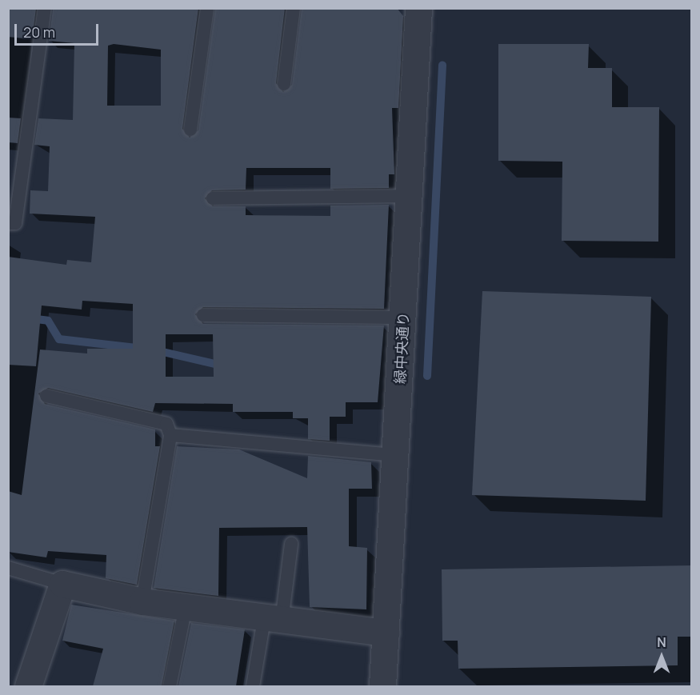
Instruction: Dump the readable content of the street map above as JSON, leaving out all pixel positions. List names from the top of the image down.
{
  "streets": {
    "street": ["緑中央通り"]
  },
  "scale_bar": "20 m",
  "north": "top"
}
